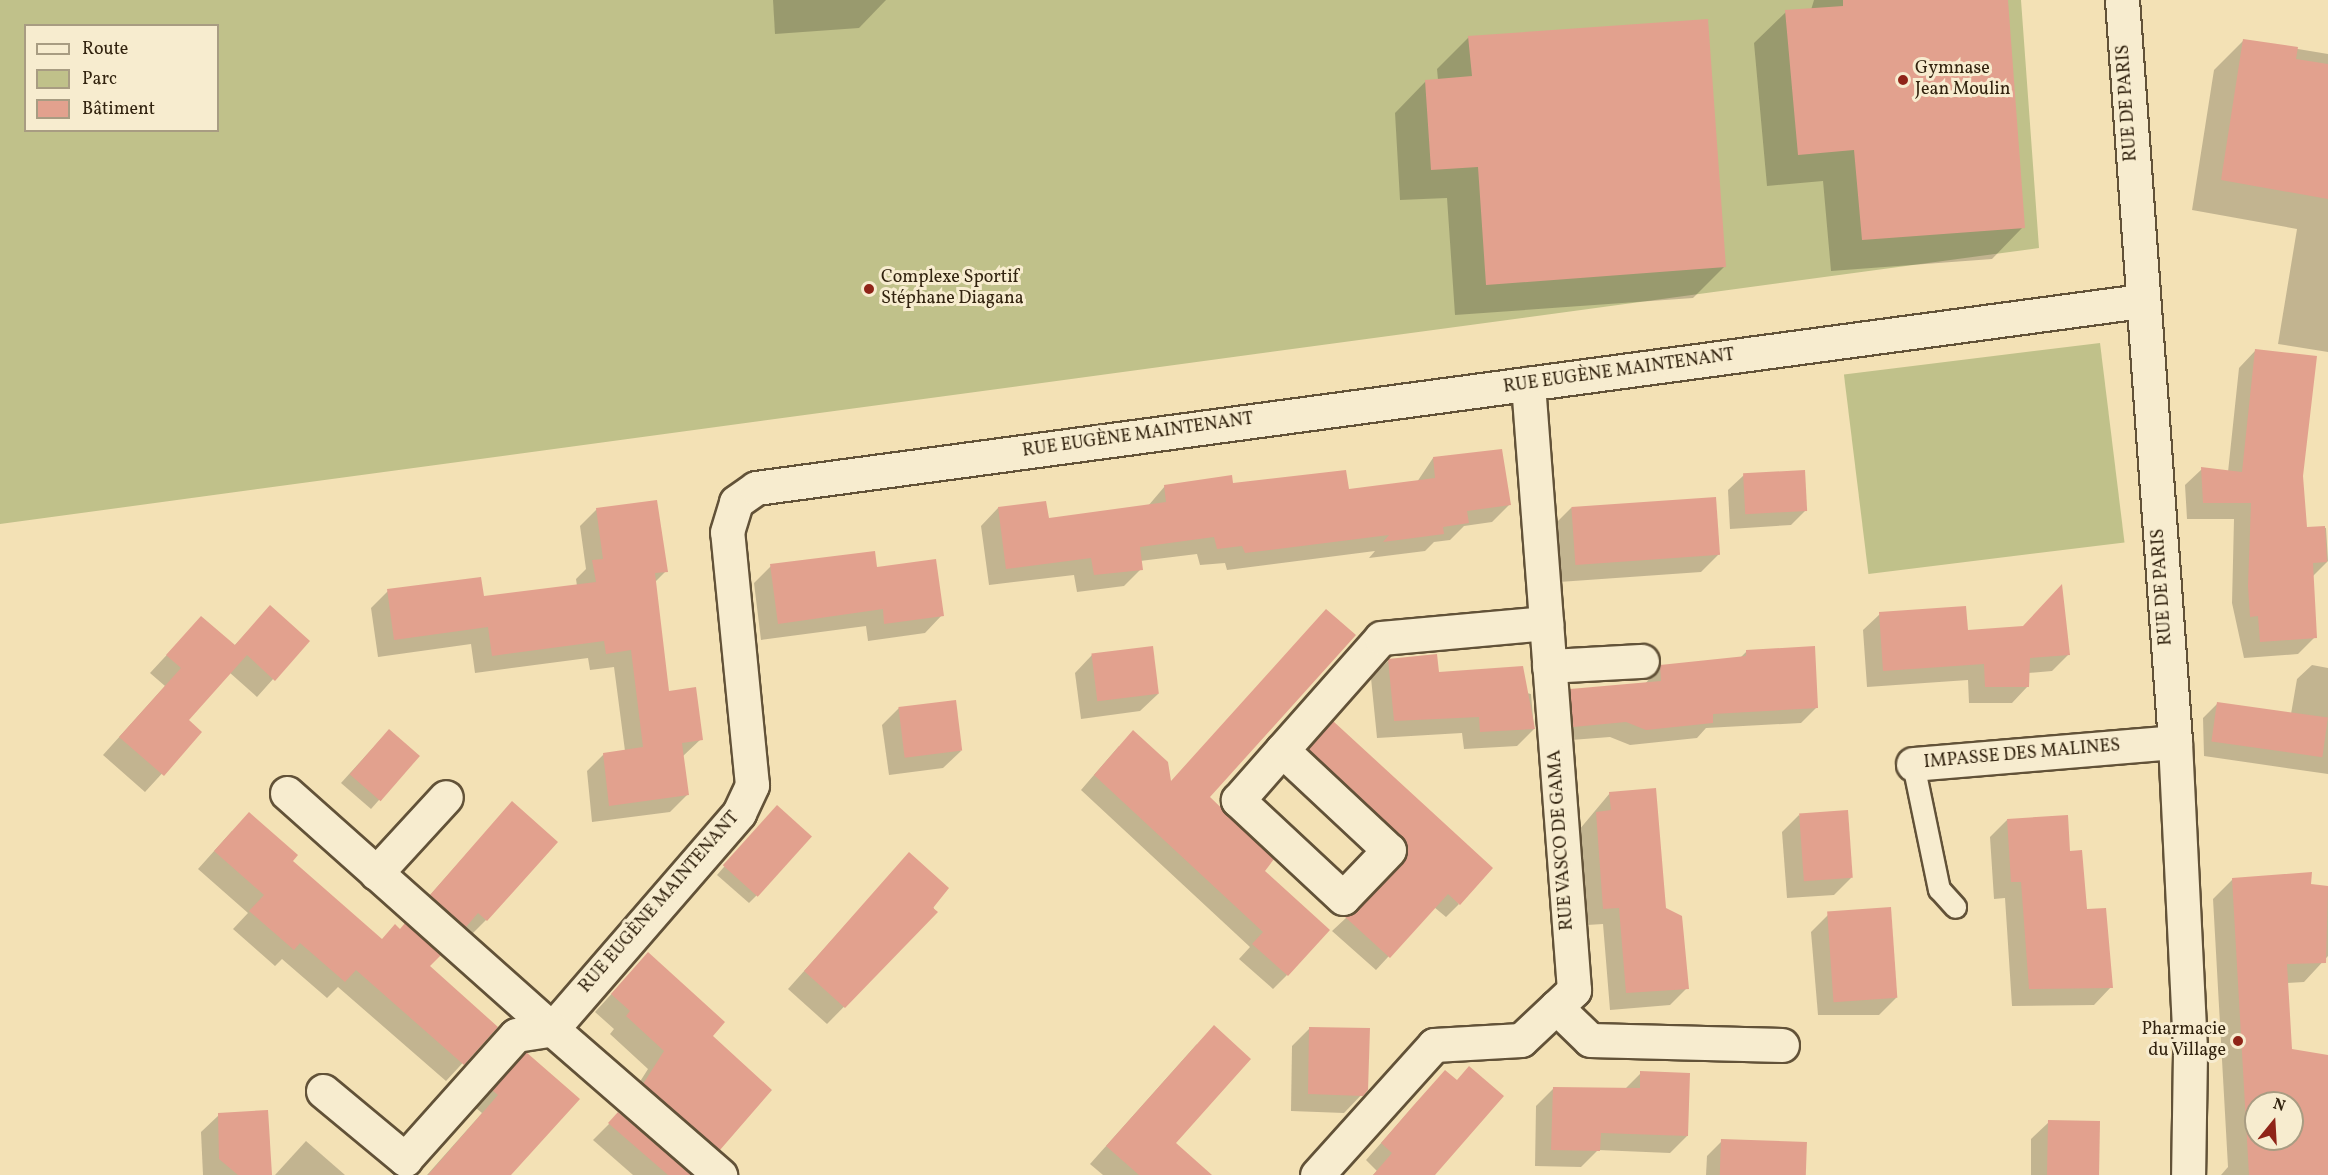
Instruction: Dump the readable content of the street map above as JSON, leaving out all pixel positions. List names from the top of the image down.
{
  "streets": {
    "street": [
      "RUE DE PARIS",
      "RUE EUGÈNE MAINTENANT",
      "IMPASSE DES MALINES",
      "RUE VASCO DE GAMA"
    ]
  },
  "crossings": [
    ["RUE DE PARIS", "RUE EUGÈNE MAINTENANT"],
    ["RUE DE PARIS", "IMPASSE DES MALINES"],
    ["RUE EUGÈNE MAINTENANT", "RUE VASCO DE GAMA"]
  ],
  "places": ["Gymnase Jean Moulin", "Complexe Sportif Stéphane Diagana", "Pharmacie du Village"],
  "legend": ["Route", "Parc", "Bâtiment"],
  "north": "top"
}
